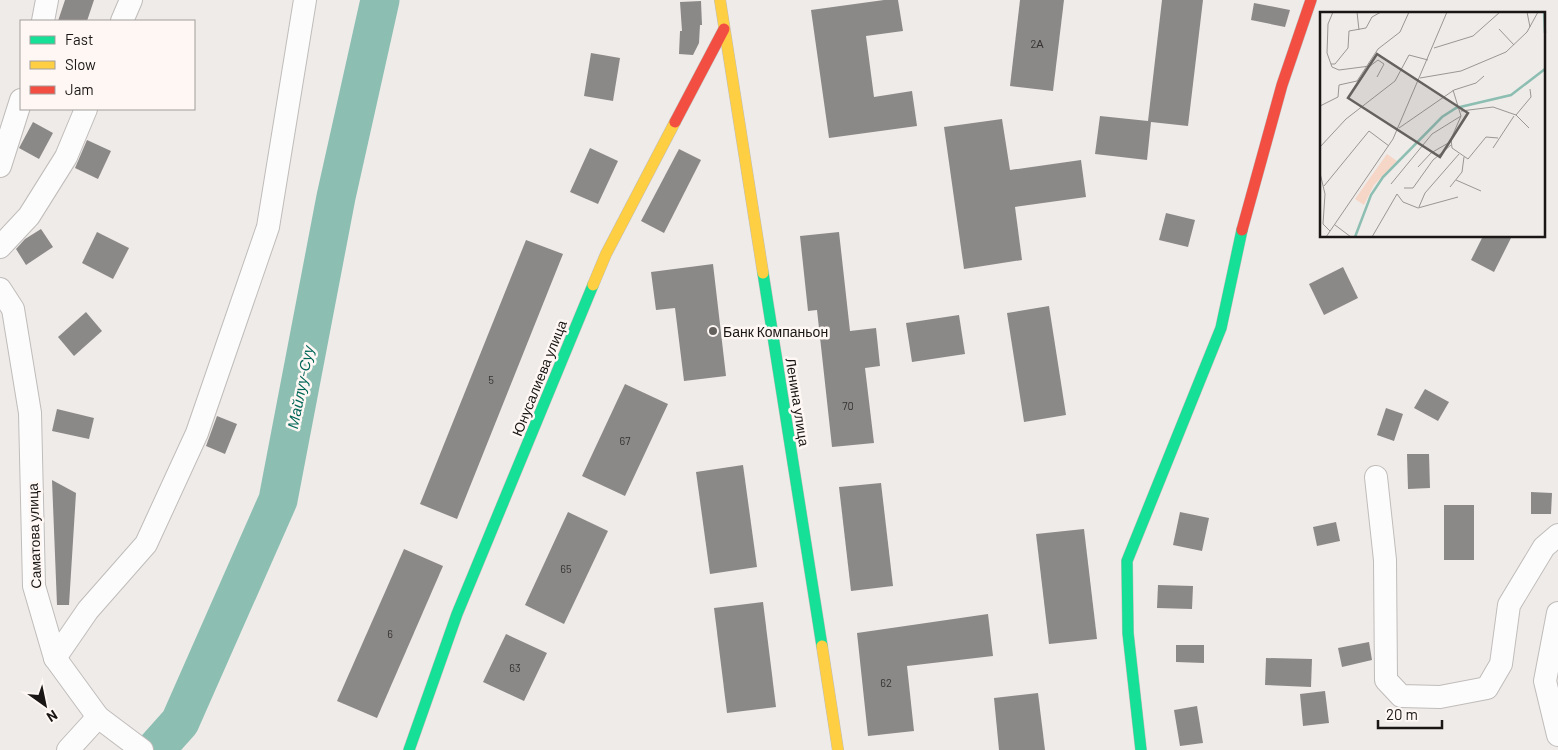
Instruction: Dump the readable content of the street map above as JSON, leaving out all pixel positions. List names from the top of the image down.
{
  "streets": {
    "street": ["Юнусалиева улица", "Ленина улица", "Саматова улица"]
  },
  "crossings": [
    ["Юнусалиева улица", "Ленина улица"]
  ],
  "water": ["Майлуу-Суу"],
  "places": ["Банк Компаньон"],
  "house_numbers": [
    "2А",
    "5",
    "70",
    "67",
    "65",
    "6",
    "63",
    "62"
  ],
  "legend": ["Fast", "Slow", "Jam"],
  "scale_bar": "20 m",
  "north": "bottom right"
}
